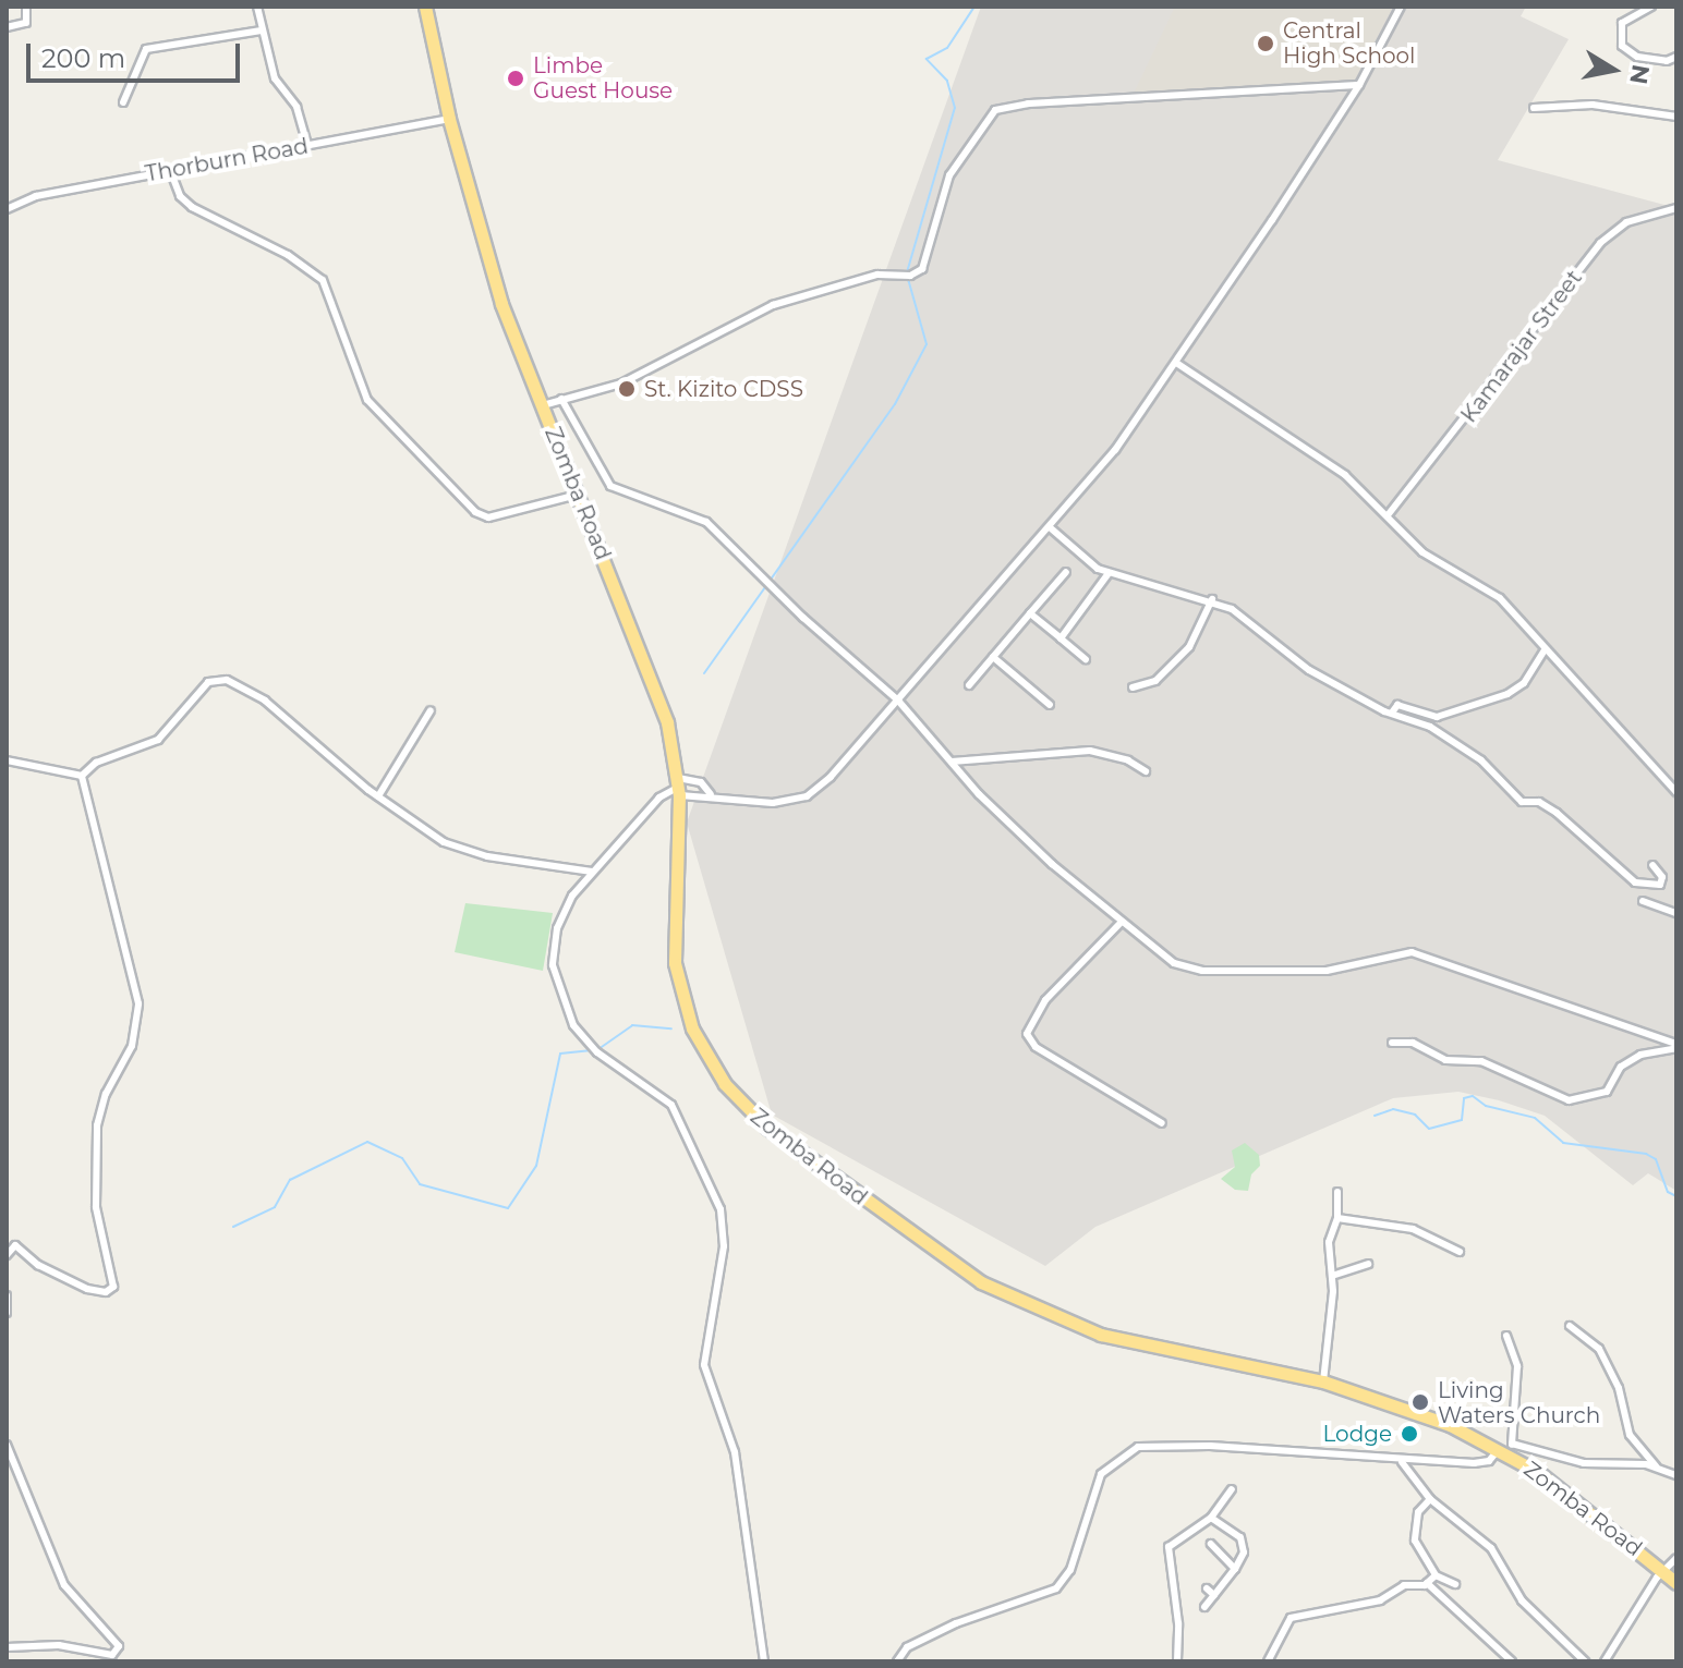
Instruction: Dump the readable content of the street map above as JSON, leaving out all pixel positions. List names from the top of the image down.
{
  "streets": {
    "highway": ["Zomba Road"],
    "street": ["Thorburn Road", "Kamarajar Street"]
  },
  "crossings": [
    ["Thorburn Road", "Zomba Road"]
  ],
  "places": [
    "Central High School",
    "Limbe Guest House",
    "St. Kizito CDSS",
    "Living Waters Church",
    "Lodge"
  ],
  "scale_bar": "200 m",
  "north": "right"
}
